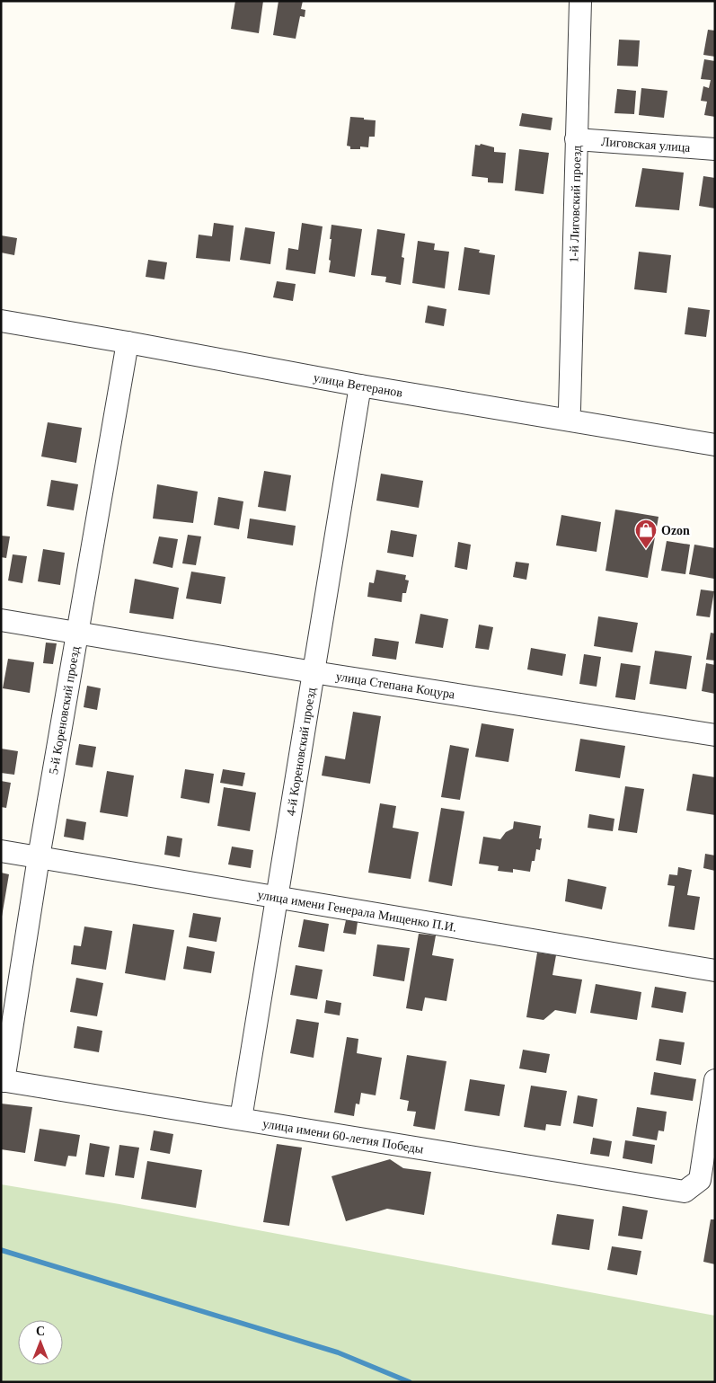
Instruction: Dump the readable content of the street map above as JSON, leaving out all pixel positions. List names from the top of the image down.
{
  "streets": {
    "street": [
      "Лиговская улица",
      "1-й Лиговский проезд",
      "улица Ветеранов",
      "улица Степана Коцура",
      "5-й Кореновский проезд",
      "4-й Кореновский проезд",
      "улица имени Генерала Мищенко П.И.",
      "улица имени 60-летия Победы"
    ]
  },
  "crossings": [
    ["Лиговская улица", "1-й Лиговский проезд"],
    ["1-й Лиговский проезд", "улица Ветеранов"],
    ["улица Ветеранов", "5-й Кореновский проезд"],
    ["улица Ветеранов", "4-й Кореновский проезд"],
    ["улица Степана Коцура", "5-й Кореновский проезд"],
    ["улица Степана Коцура", "4-й Кореновский проезд"],
    ["5-й Кореновский проезд", "улица имени Генерала Мищенко П.И."],
    ["5-й Кореновский проезд", "улица имени 60-летия Победы"],
    ["4-й Кореновский проезд", "улица имени Генерала Мищенко П.И."],
    ["4-й Кореновский проезд", "улица имени 60-летия Победы"]
  ],
  "places": {
    "shop": ["Ozon"]
  },
  "north": "top"
}
